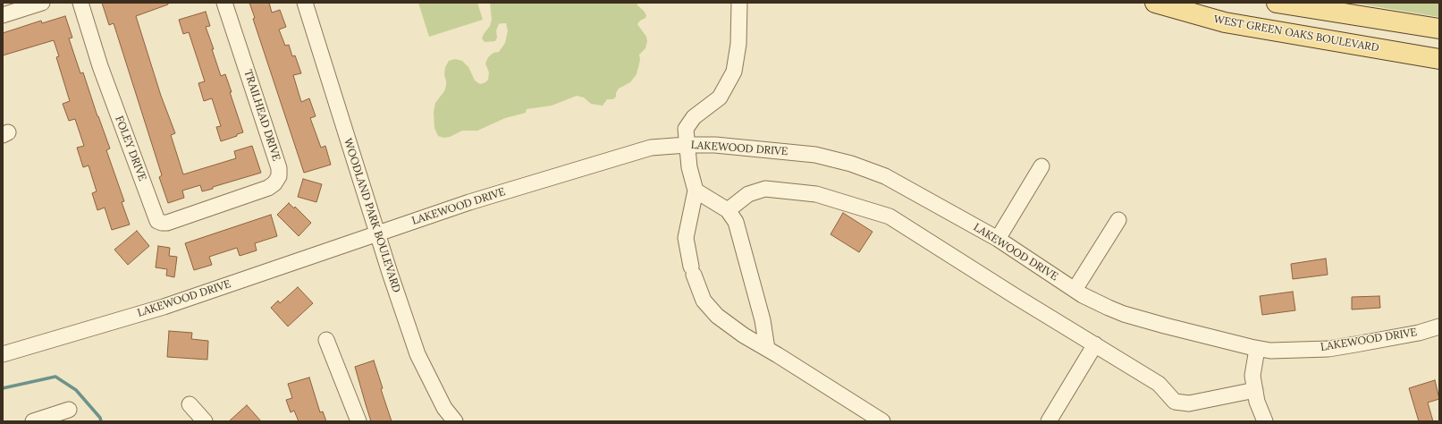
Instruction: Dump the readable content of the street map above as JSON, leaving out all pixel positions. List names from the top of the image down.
{
  "streets": {
    "main road": ["WEST GREEN OAKS BOULEVARD"],
    "street": [
      "TRAILHEAD DRIVE",
      "FOLEY DRIVE",
      "LAKEWOOD DRIVE",
      "WOODLAND PARK BOULEVARD"
    ]
  },
  "crossings": [
    ["TRAILHEAD DRIVE", "FOLEY DRIVE"],
    ["LAKEWOOD DRIVE", "WOODLAND PARK BOULEVARD"]
  ]
}
